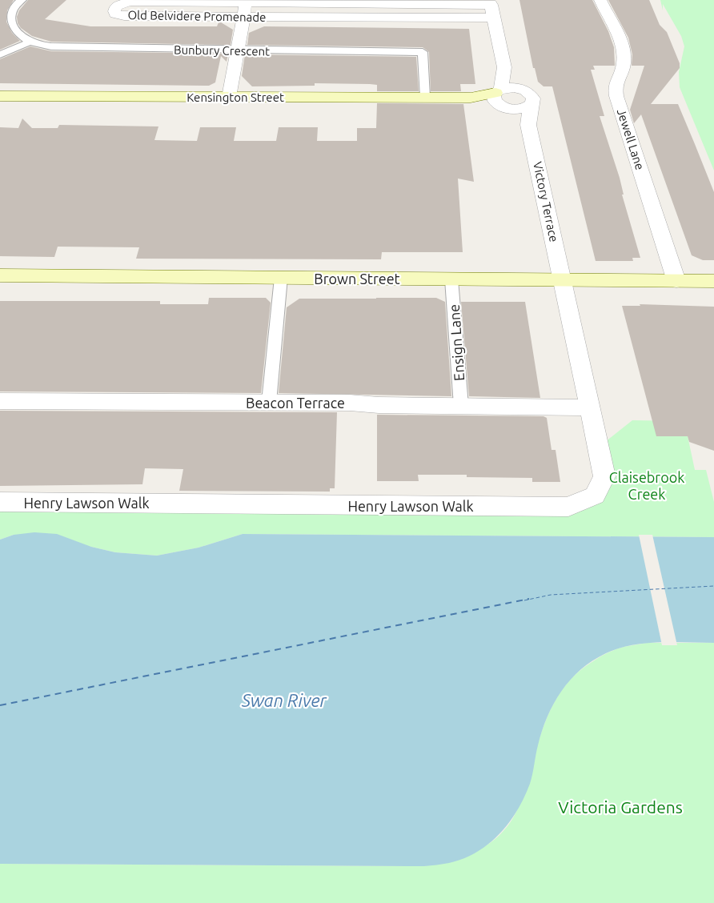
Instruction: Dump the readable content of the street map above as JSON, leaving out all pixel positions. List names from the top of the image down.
{
  "streets": {
    "street": [
      "Old Belvidere Promenade",
      "Kensington Street",
      "Jewell Lane",
      "Victory Terrace",
      "Brown Street",
      "Beacon Terrace",
      "Henry Lawson Walk"
    ],
    "lane": ["Bunbury Crescent", "Ensign Lane"]
  },
  "crossings": [
    ["Bunbury Crescent", "Kensington Street"],
    ["Jewell Lane", "Brown Street"],
    ["Victory Terrace", "Brown Street"],
    ["Victory Terrace", "Henry Lawson Walk"],
    ["Brown Street", "Ensign Lane"],
    ["Brown Street", "Henry Lawson Walk"],
    ["Ensign Lane", "Beacon Terrace"],
    ["Beacon Terrace", "Henry Lawson Walk"]
  ],
  "water": ["Swan River"],
  "parks": ["Claisebrook Creek", "Victoria Gardens"]
}
